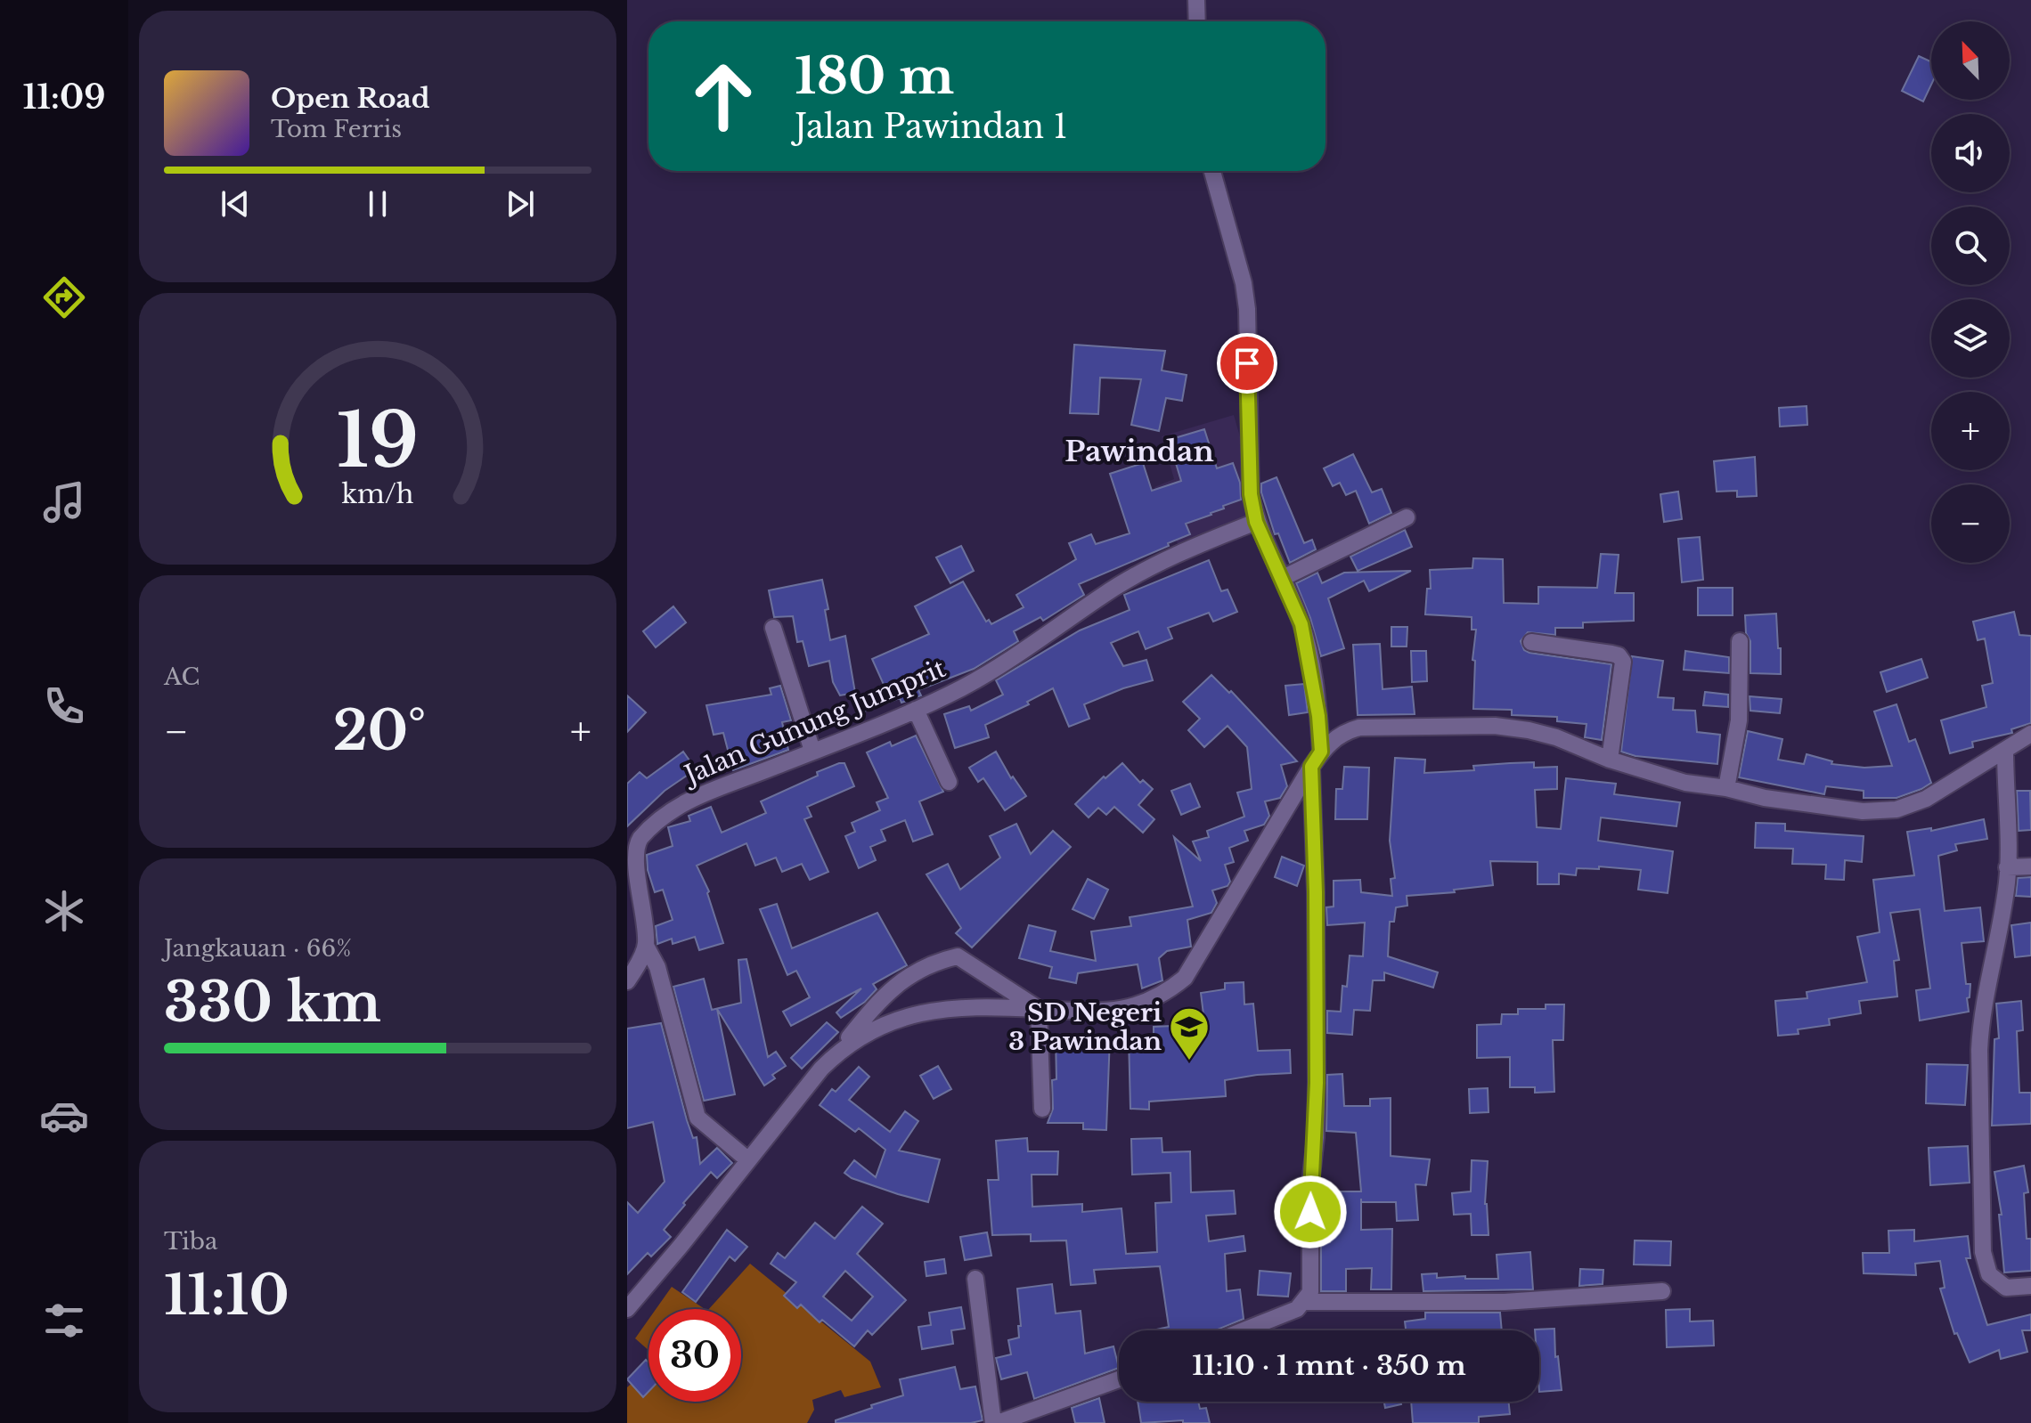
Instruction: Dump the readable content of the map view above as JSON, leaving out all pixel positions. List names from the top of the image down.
{
  "streets": {
    "street": ["Jalan Gunung Jumprit"]
  },
  "districts": ["Pawindan"],
  "places": {
    "school or university": ["SD Negeri 3 Pawindan"]
  },
  "north": "top left",
  "page": {
    "tabs": "11:09",
    "map_buttons": ["+", "−"],
    "turn": ["180 m", "Jalan Pawindan 1"],
    "song": ["Open Road", "Tom Ferris"],
    "tile": [
      "AC",
      ["Jangkauan · 66%", "330 km"],
      ["Tiba", "11:10"]
    ],
    "heat": ["−", "20°", "+"],
    "limit": "30",
    "trip": "11:10 · 1 mnt · 350 m",
    "gauge": ["19", "km/h"]
  }
}
